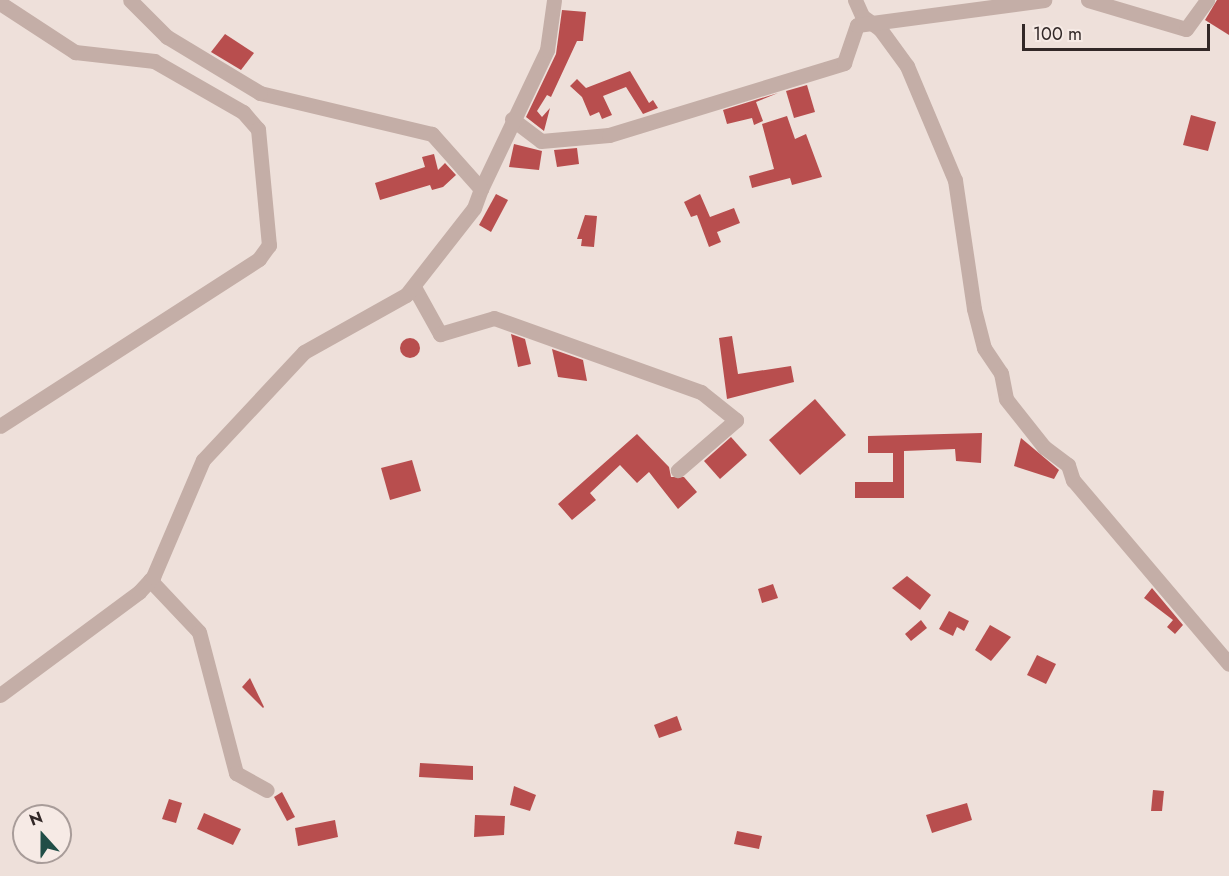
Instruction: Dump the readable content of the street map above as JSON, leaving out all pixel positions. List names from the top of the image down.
{
  "scale_bar": "100 m",
  "north": "top"
}
